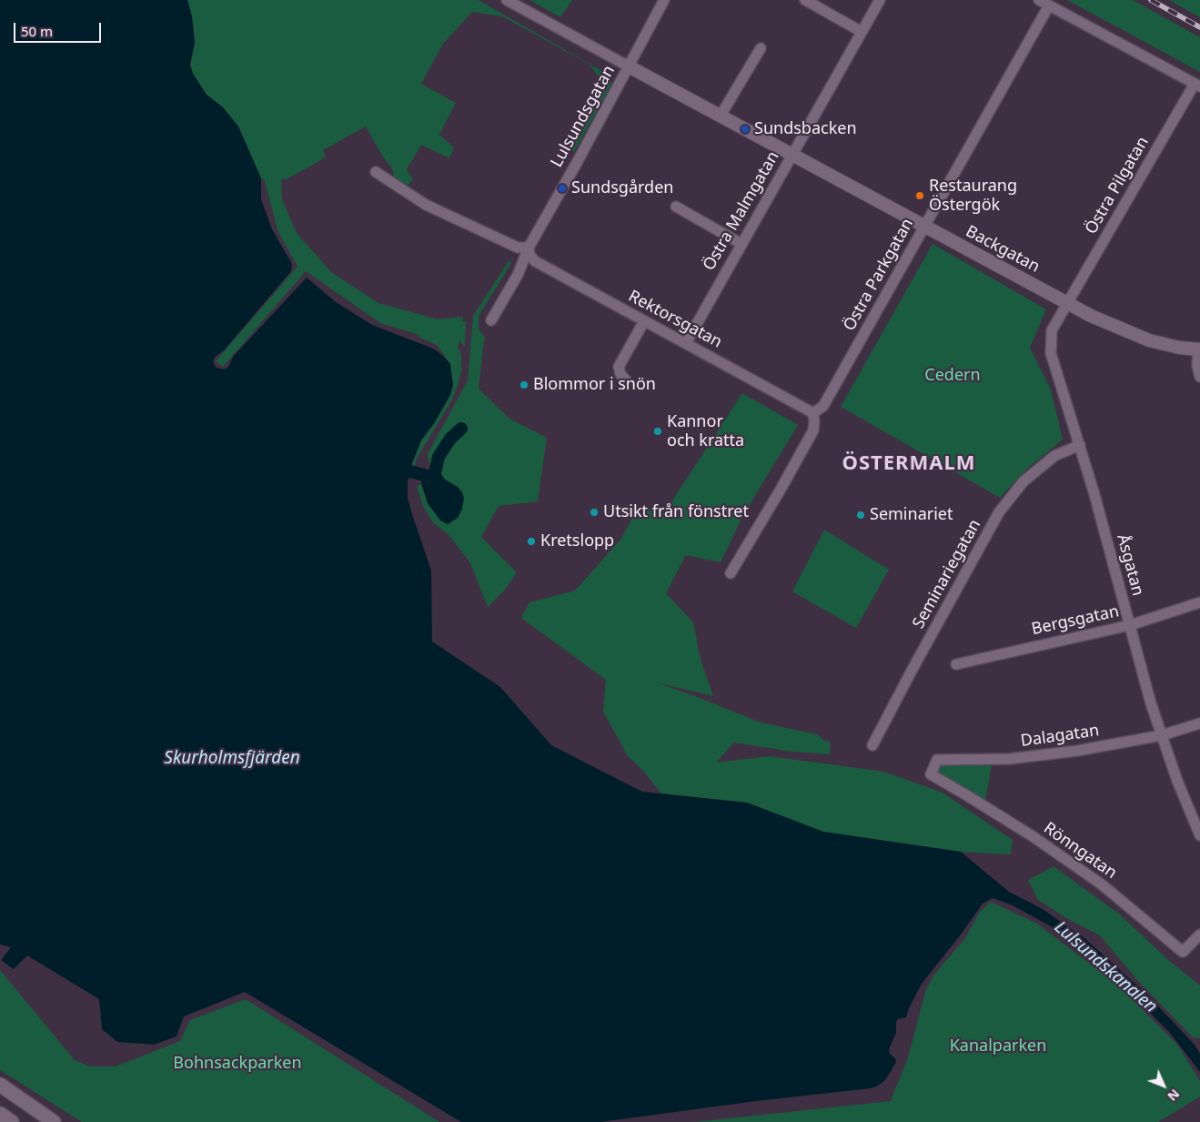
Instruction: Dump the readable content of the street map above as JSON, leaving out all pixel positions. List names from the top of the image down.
{
  "streets": {
    "street": [
      "Lulsundsgatan",
      "Östra Pilgatan",
      "Östra Malmgatan",
      "Backgatan",
      "Östra Parkgatan",
      "Rektorsgatan",
      "Åsgatan",
      "Seminariegatan",
      "Bergsgatan",
      "Dalagatan",
      "Rönngatan"
    ]
  },
  "crossings": [
    ["Lulsundsgatan", "Backgatan"],
    ["Lulsundsgatan", "Rektorsgatan"],
    ["Östra Pilgatan", "Backgatan"],
    ["Östra Pilgatan", "Åsgatan"],
    ["Östra Malmgatan", "Backgatan"],
    ["Östra Malmgatan", "Rektorsgatan"],
    ["Backgatan", "Östra Parkgatan"],
    ["Backgatan", "Åsgatan"],
    ["Östra Parkgatan", "Rektorsgatan"],
    ["Åsgatan", "Seminariegatan"],
    ["Åsgatan", "Bergsgatan"],
    ["Åsgatan", "Dalagatan"],
    ["Dalagatan", "Rönngatan"]
  ],
  "districts": ["ÖSTERMALM"],
  "water": ["Skurholmsfjärden", "Lulsundskanalen"],
  "parks": ["Cedern", "Kanalparken", "Bohnsackparken"],
  "places": [
    "Sundsbacken",
    "Sundsgården",
    "Restaurang Östergök",
    "Blommor i snön",
    "Kannor och kratta",
    "Utsikt från fönstret",
    "Seminariet",
    "Kretslopp"
  ],
  "scale_bar": "50 m",
  "north": "bottom right"
}
